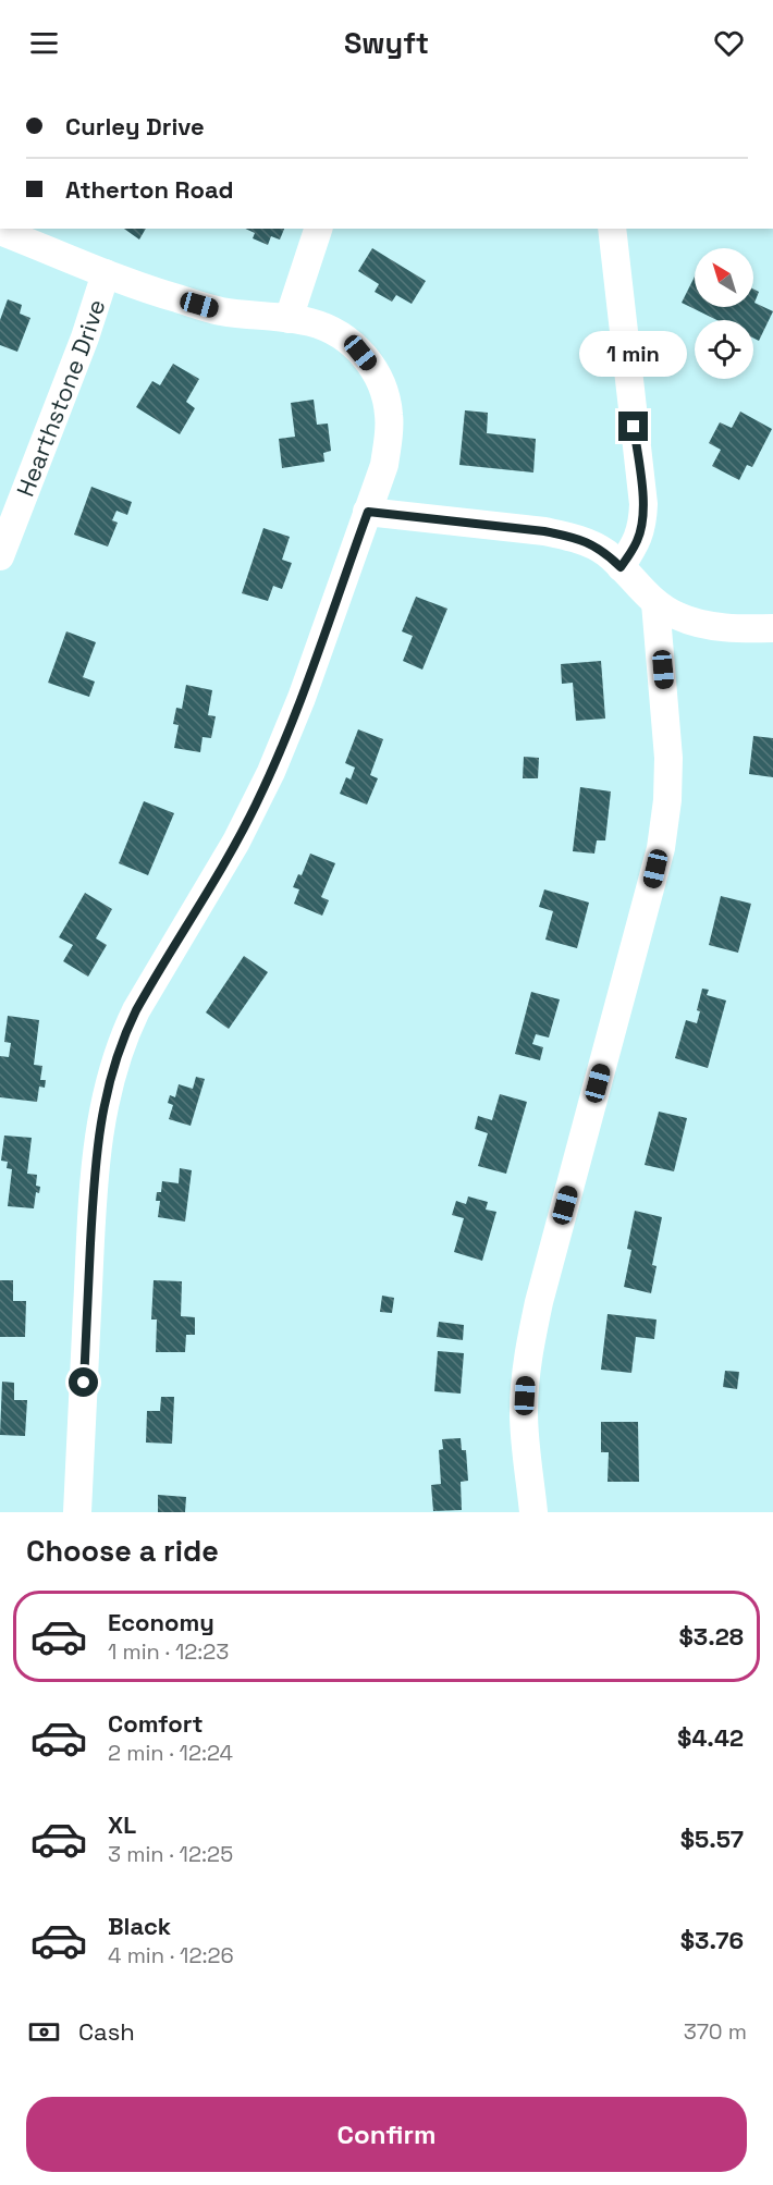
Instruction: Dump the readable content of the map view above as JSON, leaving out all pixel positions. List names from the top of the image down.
{
  "streets": {
    "street": ["Hearthstone Drive"]
  },
  "north": "top left",
  "page": {
    "header": "Swyft",
    "banner": ["Curley Drive", "Atherton Road"],
    "bubble": "1 min",
    "heading": "Choose a ride",
    "list": [
      {
        "name": "Economy",
        "note": "1 min · 12:23",
        "value": "$3.28"
      },
      {
        "name": "Comfort",
        "note": "2 min · 12:24",
        "value": "$4.42"
      },
      {
        "name": "XL",
        "note": "3 min · 12:25",
        "value": "$5.57"
      },
      {
        "name": "Black",
        "note": "4 min · 12:26",
        "value": "$3.76"
      }
    ],
    "pay": ["Cash", "370 m"],
    "buttons": "Confirm"
  }
}
